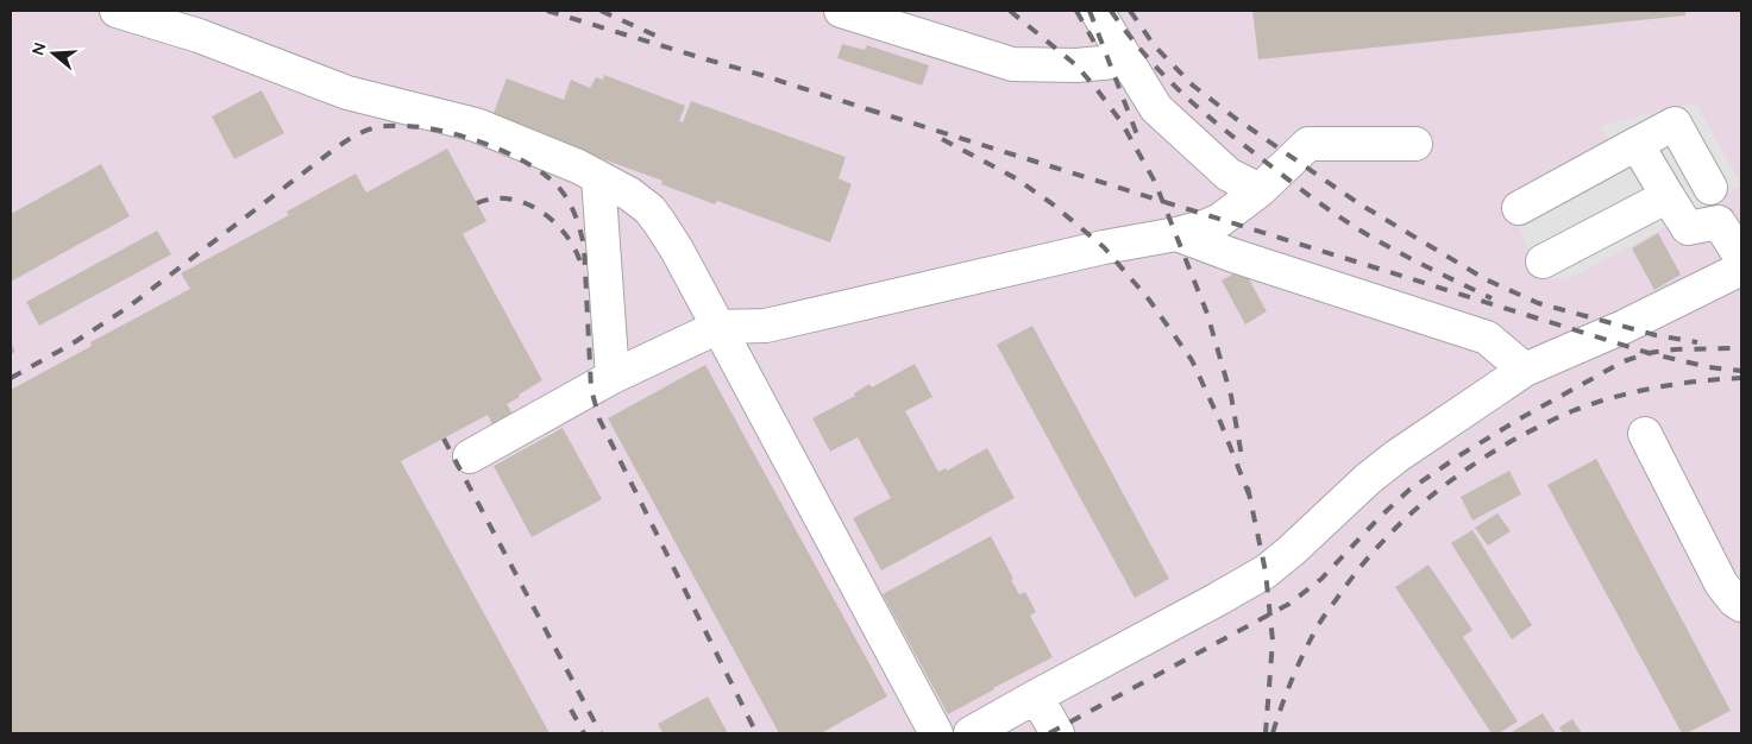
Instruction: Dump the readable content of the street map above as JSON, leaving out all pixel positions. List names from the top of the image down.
{
  "north": "left"
}
